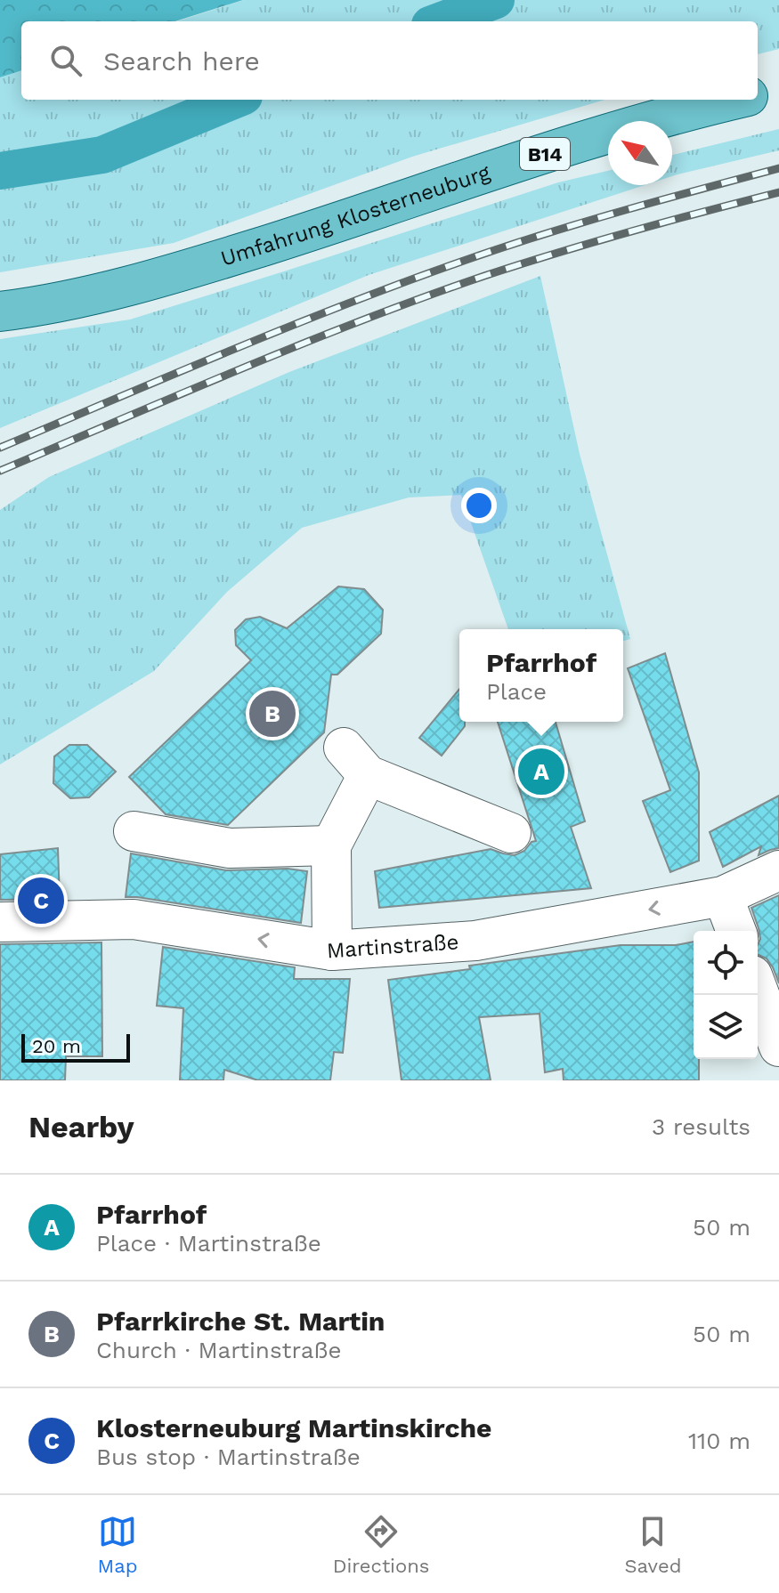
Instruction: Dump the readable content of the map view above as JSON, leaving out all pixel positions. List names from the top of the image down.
{
  "streets": {
    "main road": ["B14", "Umfahrung Klosterneuburg"],
    "street": ["Martinstraße"]
  },
  "one_way": ["Martinstraße"],
  "scale_bar": "20 m",
  "north": "top left",
  "page": {
    "search": "Search here",
    "popup": ["Pfarrhof", "Place"],
    "pins": ["B", "A", "C"],
    "scale": "20 m",
    "heading": ["Nearby", "3 results"],
    "list": [
      {
        "mark": "A",
        "name": "Pfarrhof",
        "note": "Place · Martinstraße",
        "value": "50 m"
      },
      {
        "mark": "B",
        "name": "Pfarrkirche St. Martin",
        "note": "Church · Martinstraße",
        "value": "50 m"
      },
      {
        "mark": "C",
        "name": "Klosterneuburg Martinskirche",
        "note": "Bus stop · Martinstraße",
        "value": "110 m"
      }
    ],
    "nav": ["Map", "Directions", "Saved"]
  }
}
